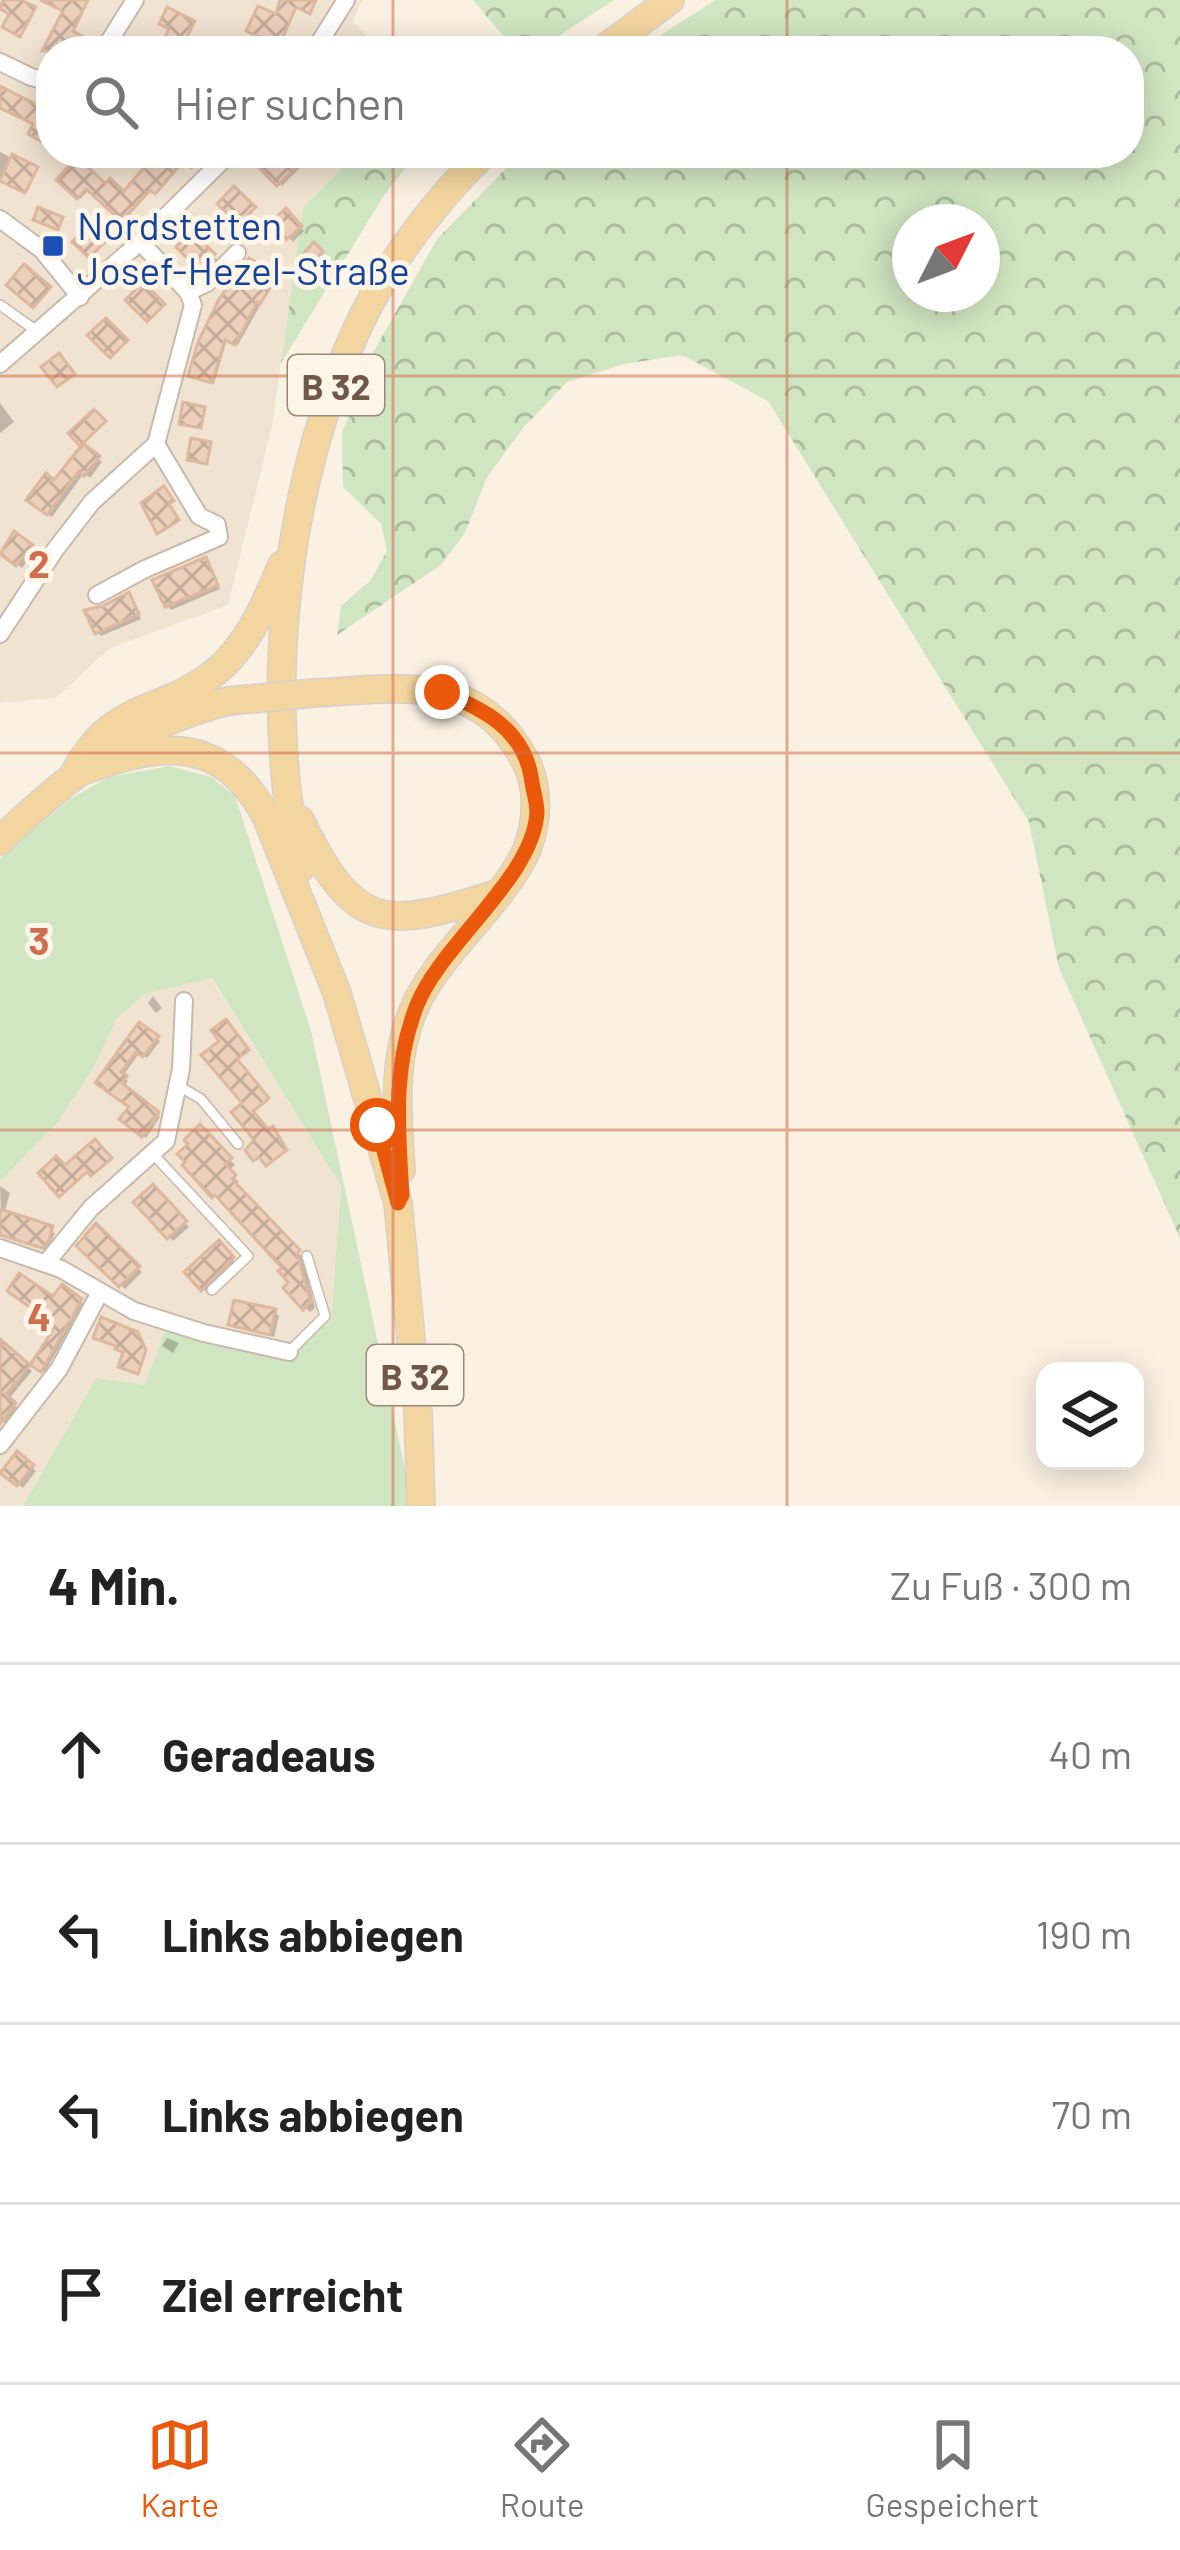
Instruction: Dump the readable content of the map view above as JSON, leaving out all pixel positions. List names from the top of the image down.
{
  "streets": {
    "main road": ["B 32"]
  },
  "places": {
    "transit": ["Nordstetten Josef-Hezel-Straße"]
  },
  "north": "top right",
  "page": {
    "search": "Hier suchen",
    "heading": ["4 Min.", "Zu Fuß · 300 m"],
    "list": [
      ["Geradeaus", "40 m"],
      ["Links abbiegen", "190 m"],
      ["Links abbiegen", "70 m"],
      "Ziel erreicht"
    ],
    "nav": ["Karte", "Route", "Gespeichert"]
  },
  "grid": {
    "rows": ["2", "3", "4"]
  }
}
